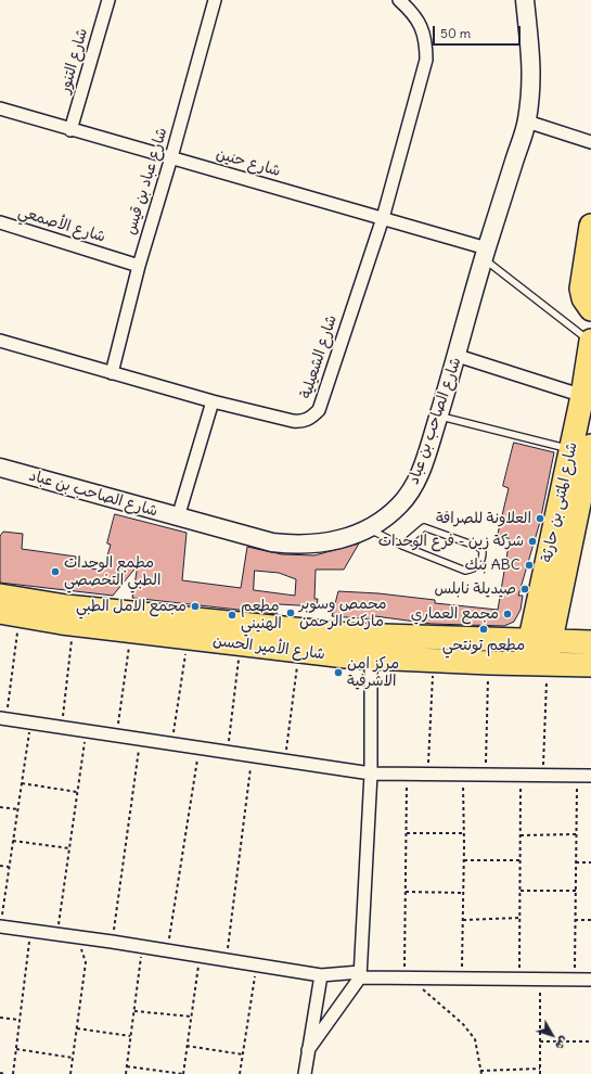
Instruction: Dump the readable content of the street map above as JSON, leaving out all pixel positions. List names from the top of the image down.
{
  "streets": {
    "highway": ["شارع المثنى بن حارثة", "شارع الأمير الحسن"],
    "street": [
      "شارع التنور",
      "شارع حنين",
      "شارع عباد بن قيس",
      "شارع الأصمعي",
      "شارع الشعيلية",
      "شارع الصاحب بن عباد"
    ]
  },
  "crossings": [
    ["شارع التنور", "شارع حنين"],
    ["شارع حنين", "شارع عباد بن قيس"],
    ["شارع حنين", "شارع الشعيلية"],
    ["شارع حنين", "شارع الصاحب بن عباد"],
    ["شارع عباد بن قيس", "شارع الأصمعي"],
    ["شارع عباد بن قيس", "شارع الشعيلية"],
    ["شارع المثنى بن حارثة", "شارع الأمير الحسن"]
  ],
  "places": [
    "العلاونة للصرافة",
    "شركة زين - فرع الوحدات",
    "بنك ABC",
    "مطمع الوحدات الطبي التخصصي",
    "صيديلة نابلس",
    "مجمع الامل الطبي",
    "محمص وسوبر ماركت الرحمن",
    "مجمع العماري",
    "مطعم الهنيني",
    "مطعم تونتحي",
    "مركز امن الاشرفية"
  ],
  "scale_bar": "50 m",
  "north": "bottom right"
}
